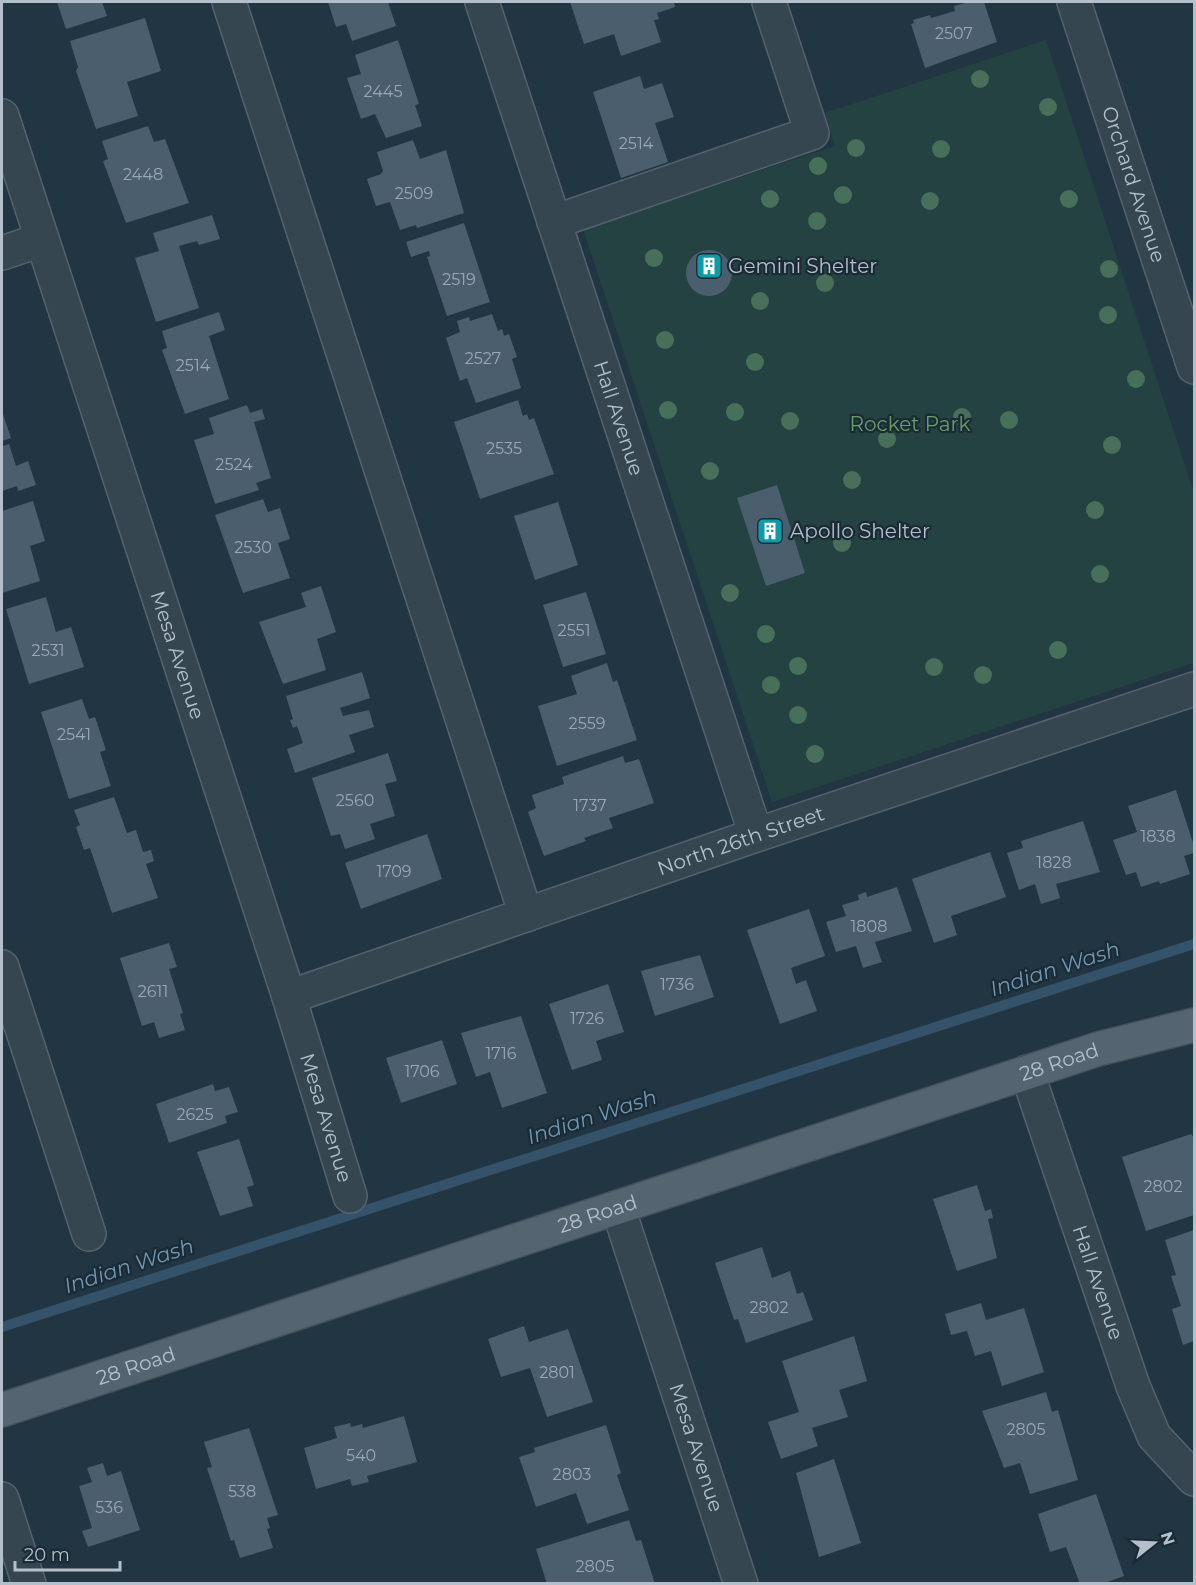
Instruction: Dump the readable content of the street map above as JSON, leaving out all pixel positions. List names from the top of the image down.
{
  "streets": {
    "main road": ["28 Road"],
    "street": [
      "Orchard Avenue",
      "Hall Avenue",
      "Mesa Avenue",
      "North 26th Street"
    ]
  },
  "crossings": [
    ["Hall Avenue", "North 26th Street"],
    ["Hall Avenue", "28 Road"],
    ["Mesa Avenue", "North 26th Street"],
    ["Mesa Avenue", "28 Road"]
  ],
  "water": ["Indian Wash"],
  "parks": ["Rocket Park"],
  "places": {
    "building": ["Gemini Shelter", "Apollo Shelter"]
  },
  "house_numbers": [
    "2507",
    "2445",
    "2514",
    "2448",
    "2509",
    "2519",
    "2527",
    "2514",
    "2535",
    "2524",
    "2530",
    "2551",
    "2531",
    "2559",
    "2541",
    "2560",
    "1737",
    "1838",
    "1828",
    "1709",
    "1808",
    "1736",
    "2611",
    "1726",
    "1716",
    "1706",
    "2625",
    "2802",
    "2802",
    "2801",
    "2805",
    "540",
    "2803",
    "538",
    "536",
    "2805"
  ],
  "scale_bar": "20 m",
  "north": "right"
}
